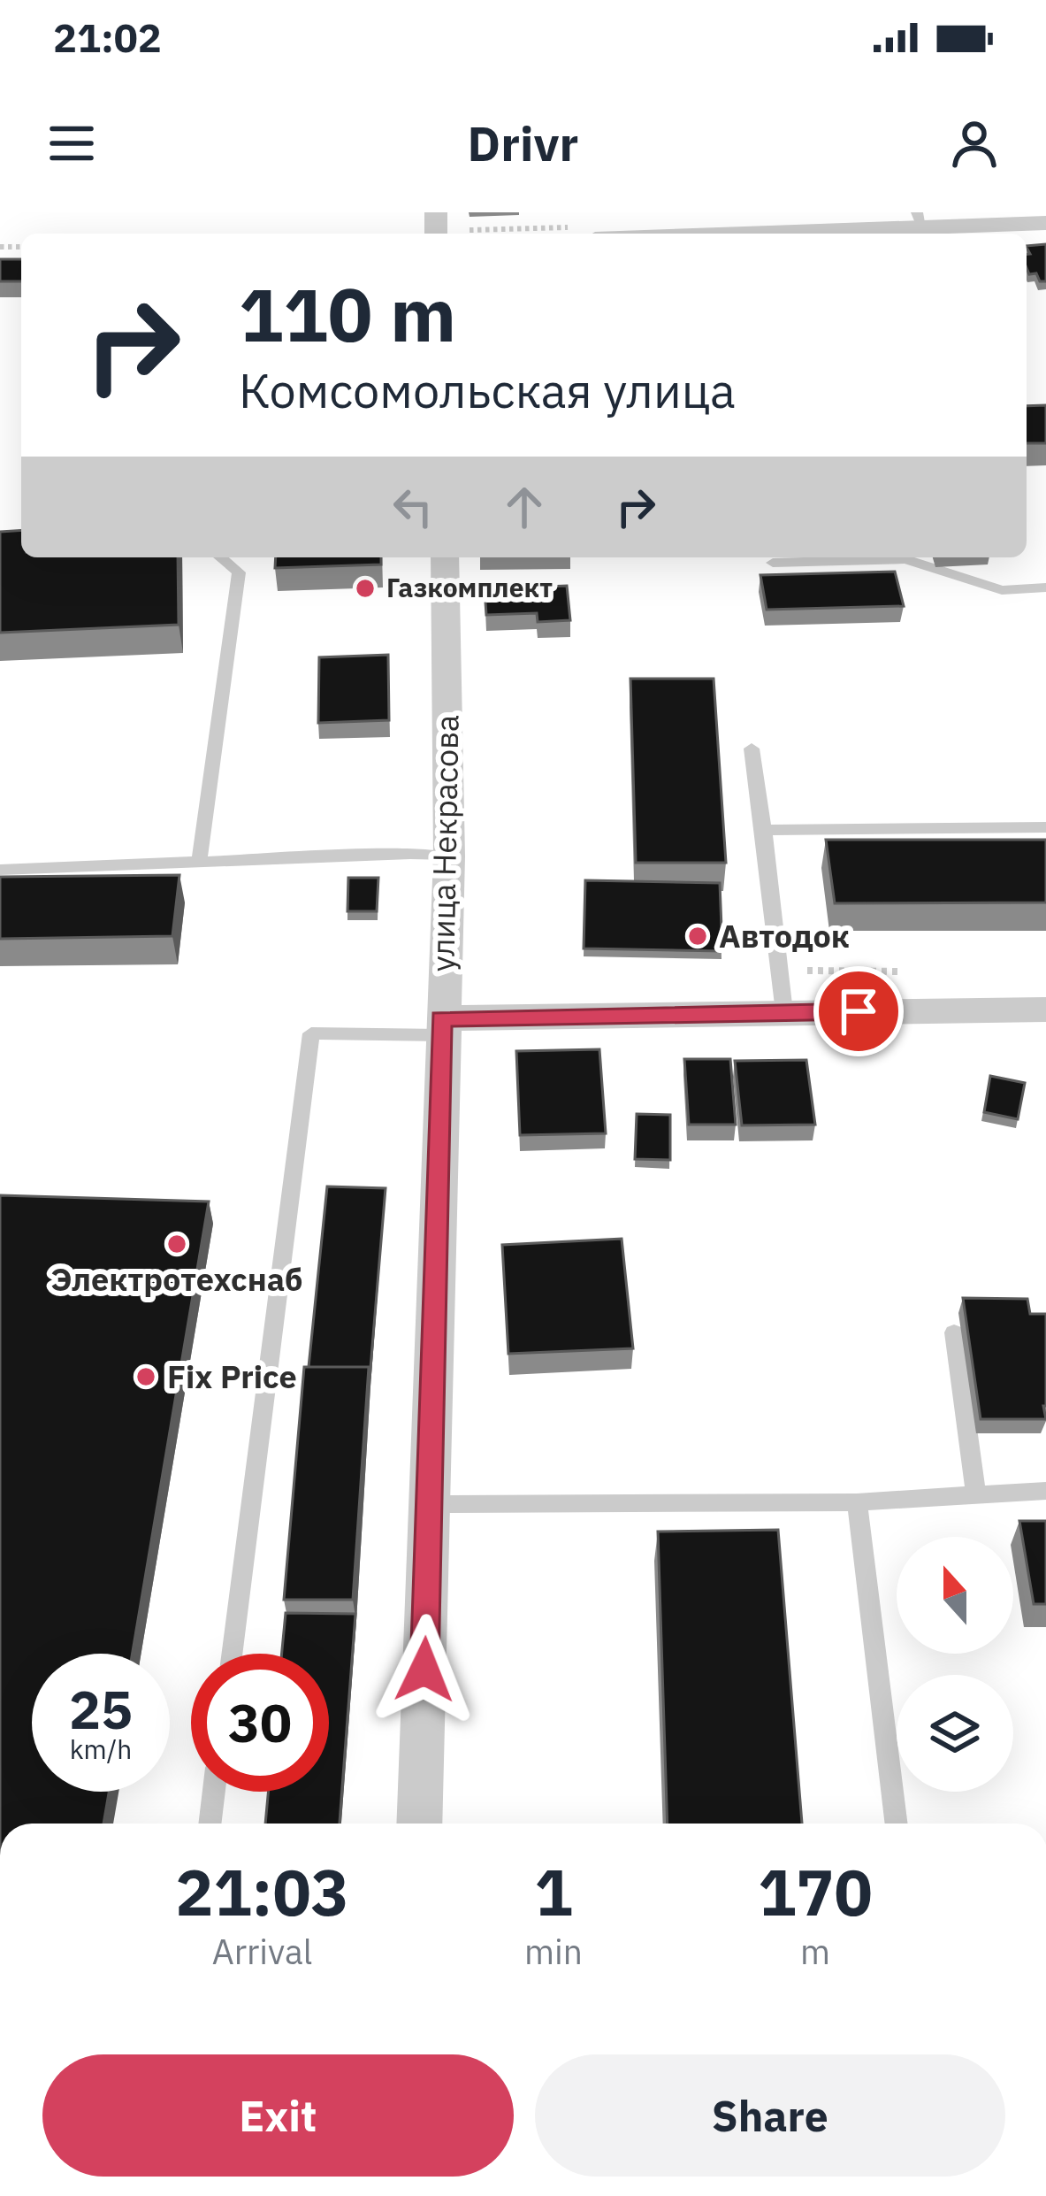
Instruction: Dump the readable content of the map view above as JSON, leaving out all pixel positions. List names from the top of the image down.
{
  "streets": {
    "street": ["улица Некрасова"]
  },
  "places": [
    "Газкомплект",
    "Автодок",
    "Электротехснаб",
    "Fix Price"
  ],
  "north": "top",
  "page": {
    "status": "21:02",
    "header": "Drivr",
    "turn": ["110 m", "Комсомольская улица"],
    "speed": "25 km/h",
    "limit": "30",
    "eta": [
      "21:03",
      "Arrival",
      "1",
      "min",
      "170",
      "m"
    ],
    "buttons": ["Exit", "Share"]
  }
}
